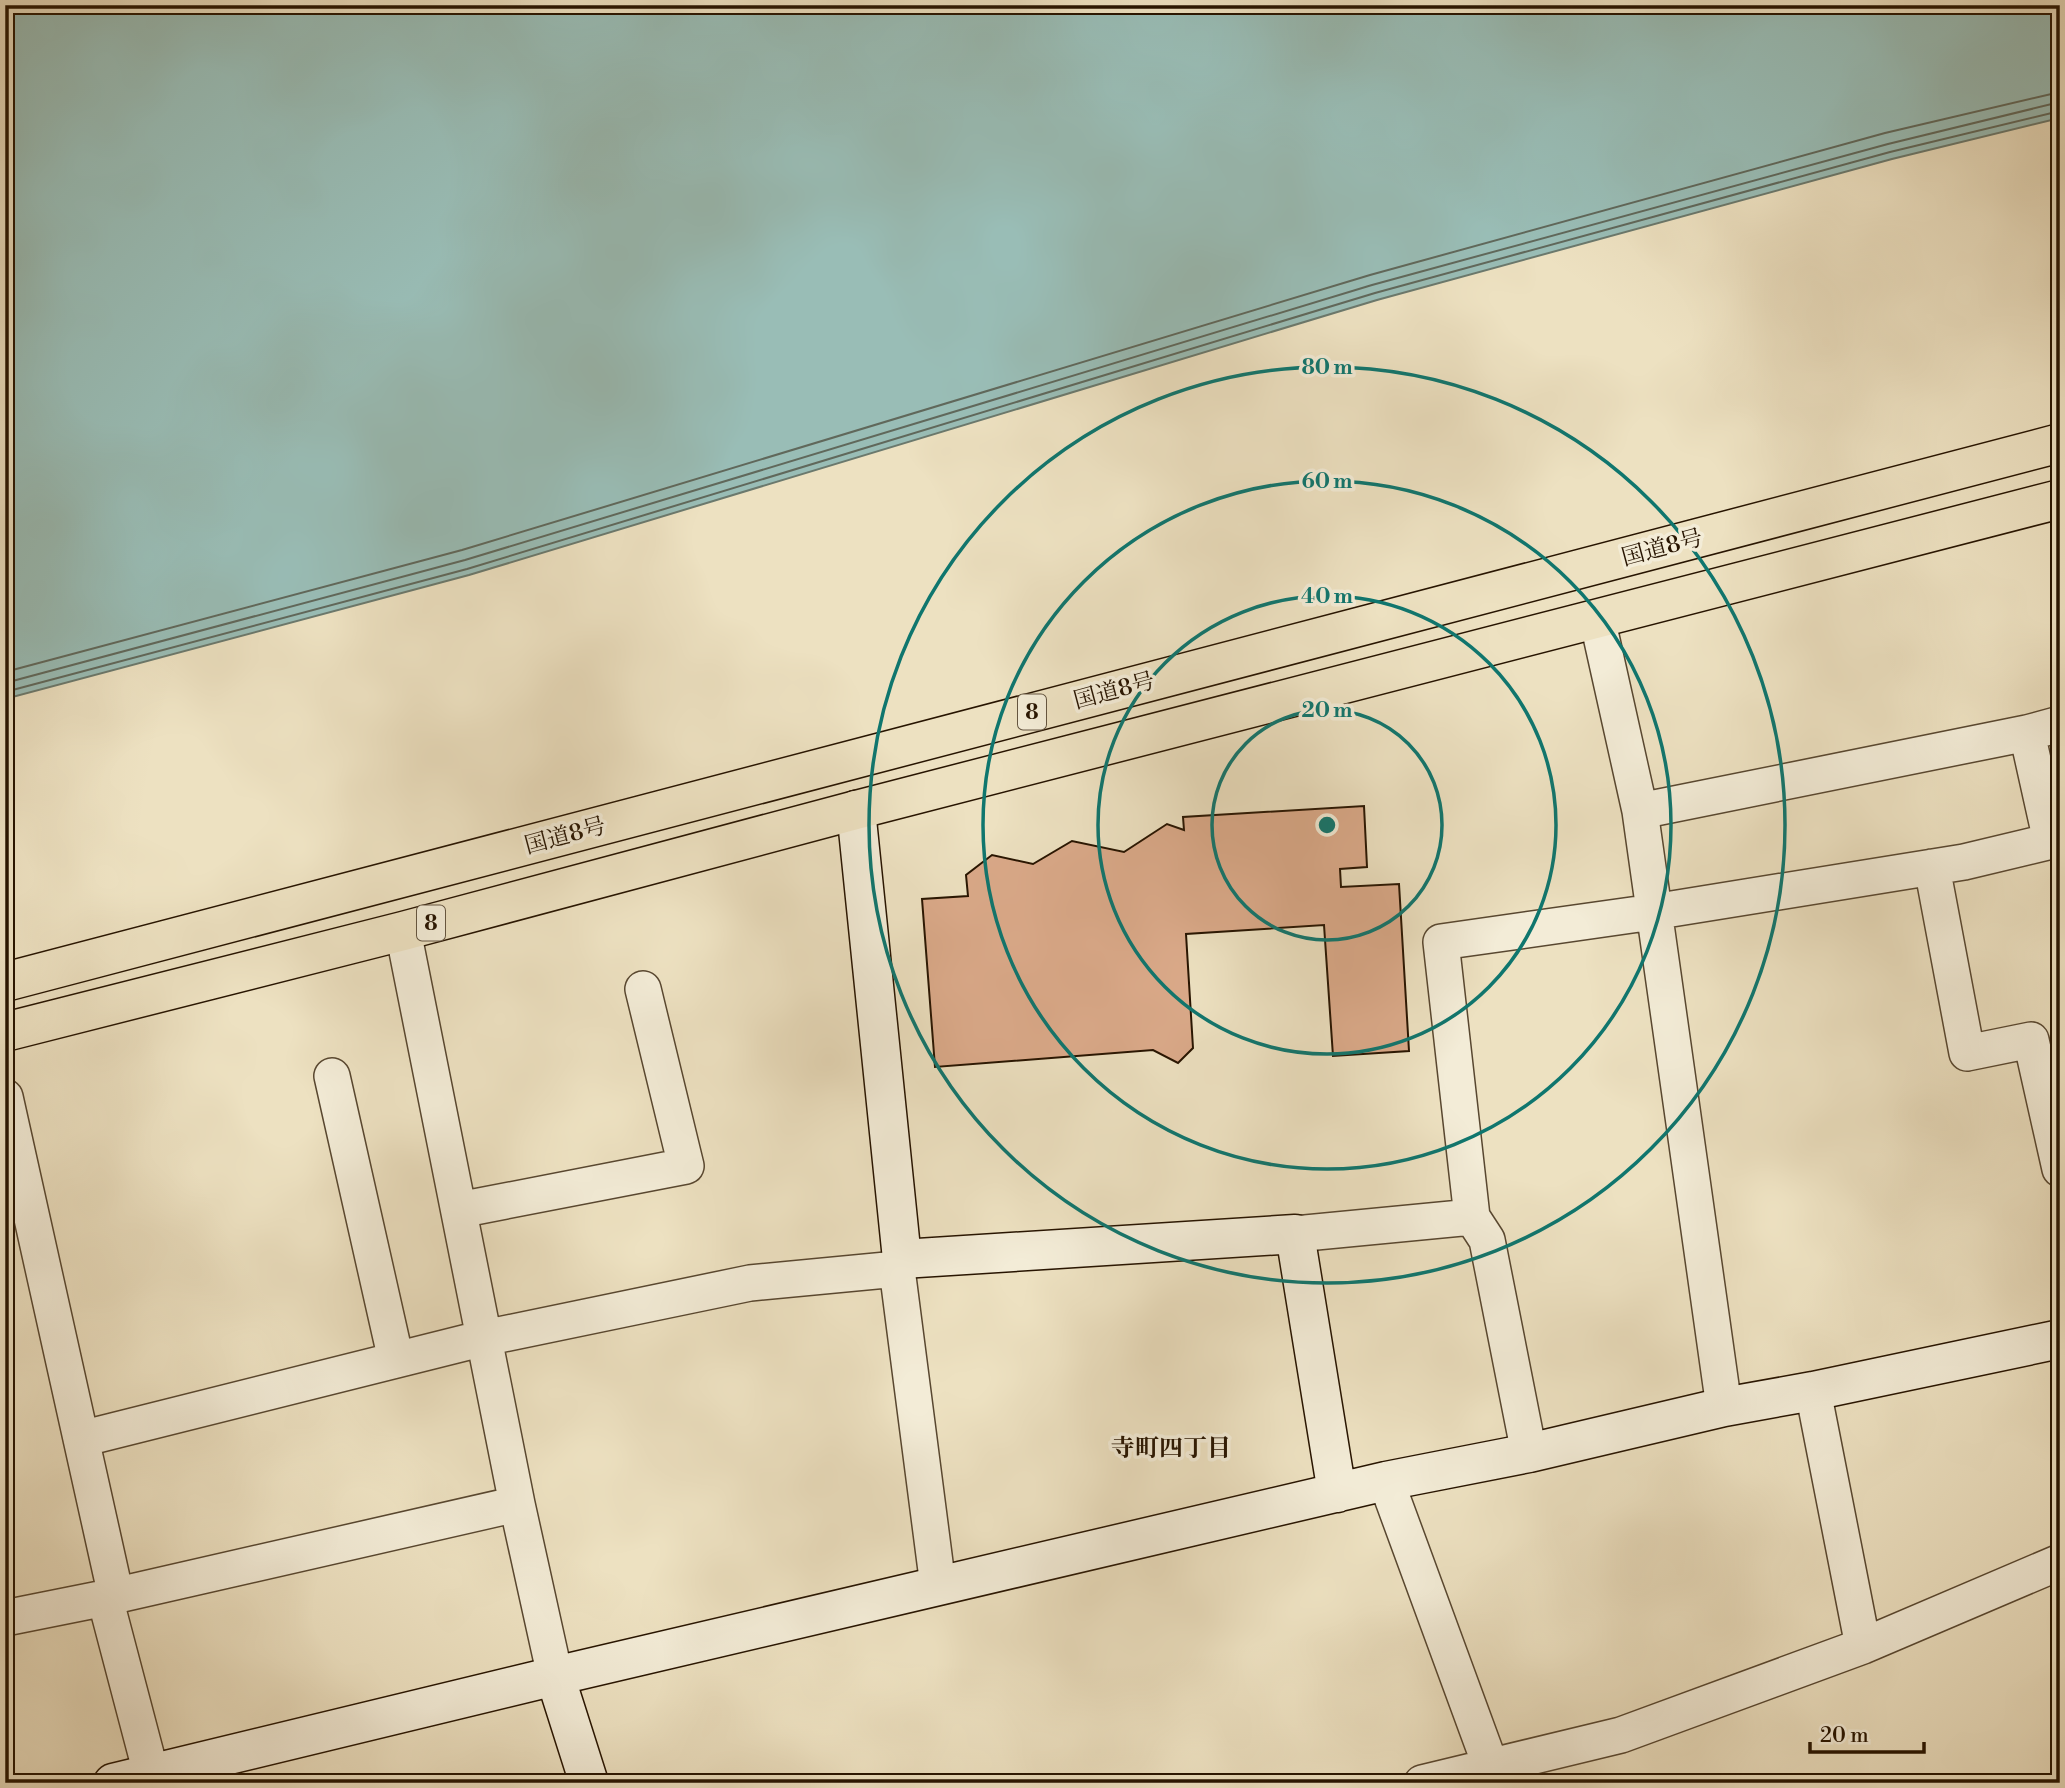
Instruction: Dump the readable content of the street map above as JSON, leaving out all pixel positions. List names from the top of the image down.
{
  "streets": {
    "highway": ["国道8号", "8"]
  },
  "districts": ["寺町四丁目"],
  "scale_bar": "20 m",
  "rings": [
    "80 m",
    "60 m",
    "40 m",
    "20 m"
  ]
}
